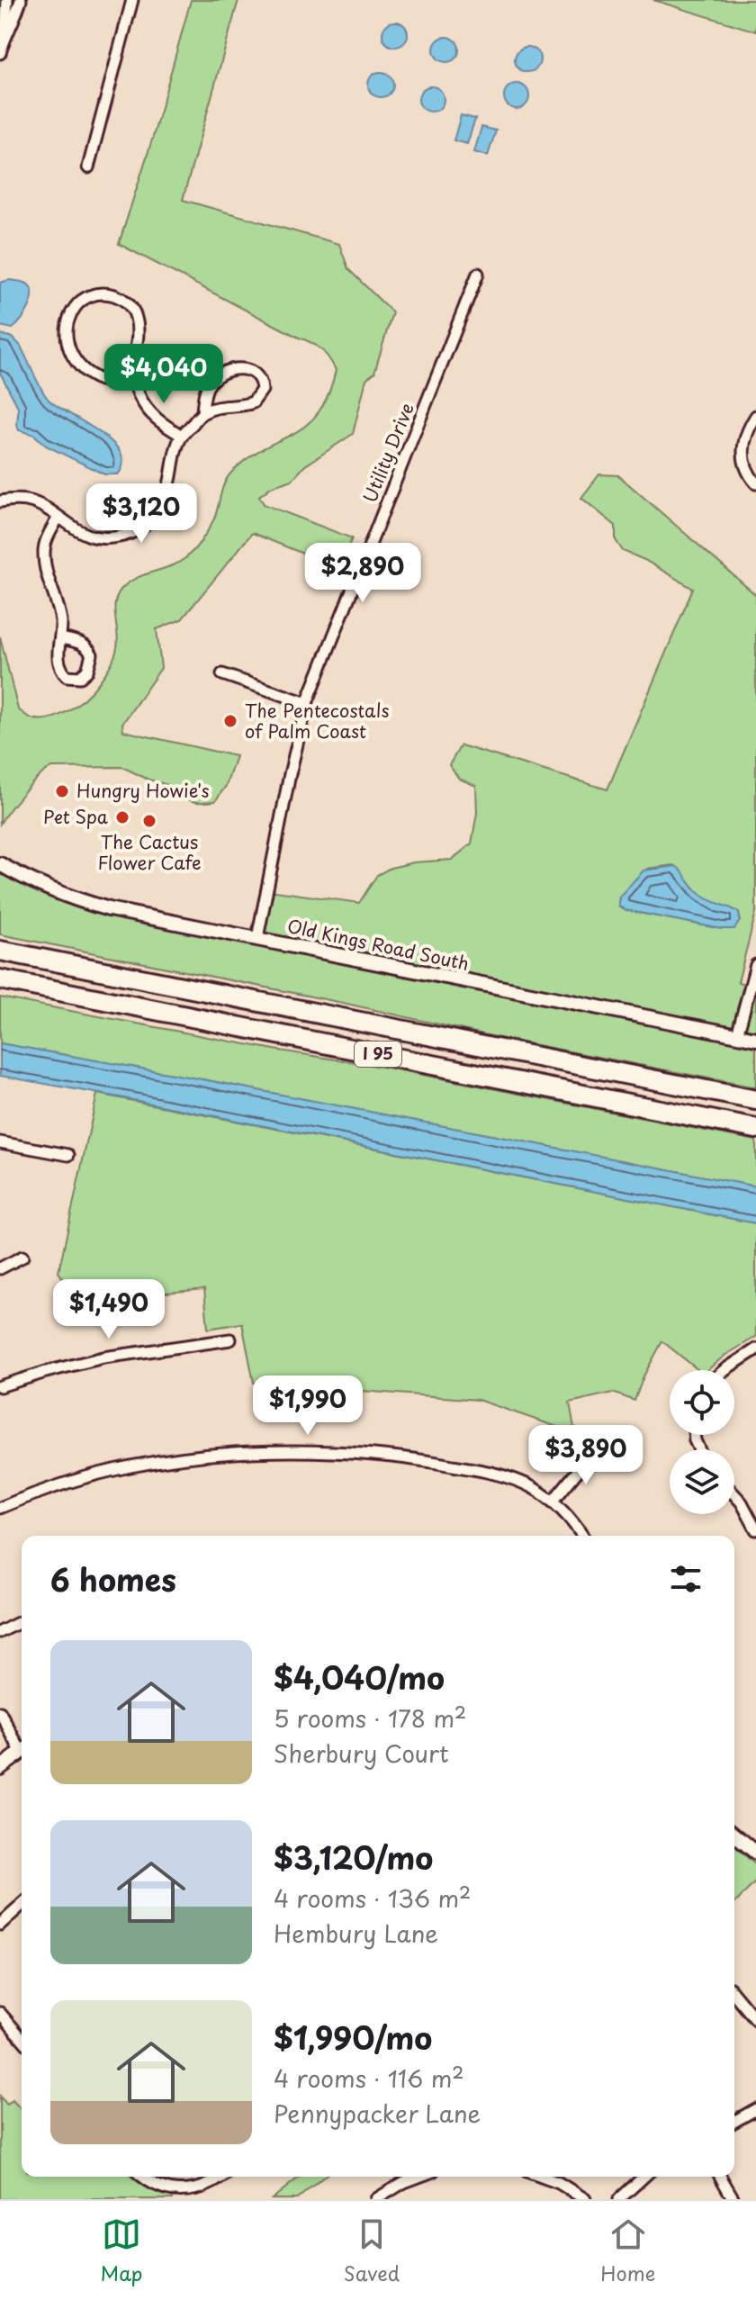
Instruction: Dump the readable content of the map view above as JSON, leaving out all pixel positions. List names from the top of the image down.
{
  "streets": {
    "highway": ["I 95"],
    "street": ["Utility Drive", "Old Kings Road South"]
  },
  "crossings": [
    ["Utility Drive", "Old Kings Road South"]
  ],
  "places": [
    "The Pentecostals of Palm Coast",
    "Hungry Howie's",
    "Pet Spa",
    "The Cactus Flower Cafe"
  ],
  "page": {
    "price": [
      "$4,040",
      "$3,120",
      "$2,890",
      "$1,490",
      "$1,990",
      "$3,890"
    ],
    "heading": "6 homes",
    "list": [
      {
        "name": "$4,040/mo",
        "note": "5 rooms · 178 m² · Sherbury Court"
      },
      {
        "name": "$3,120/mo",
        "note": "4 rooms · 136 m² · Hembury Lane"
      },
      {
        "name": "$1,990/mo",
        "note": "4 rooms · 116 m² · Pennypacker Lane"
      }
    ],
    "tabs": ["Map", "Saved", "Home"]
  }
}
